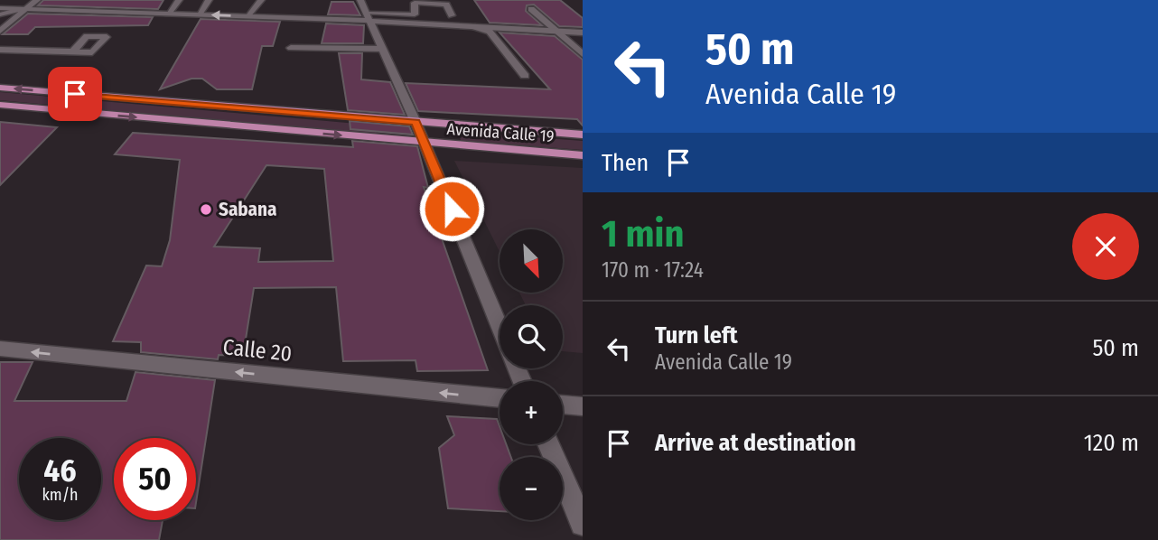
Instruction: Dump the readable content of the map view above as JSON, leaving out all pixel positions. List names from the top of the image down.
{
  "streets": {
    "main road": ["Avenida Calle 19"],
    "street": ["Calle 20"]
  },
  "one_way": ["Calle 20"],
  "places": ["Sabana"],
  "north": "bottom right",
  "page": {
    "turn": ["50 m", "Avenida Calle 19"],
    "then": "Then",
    "heading": ["1 min", "170 m · 17:24"],
    "map_buttons": ["+", "−"],
    "list": [
      {
        "name": "Turn left",
        "note": "Avenida Calle 19",
        "value": "50 m"
      },
      {
        "name": "Arrive at destination",
        "value": "120 m"
      }
    ],
    "speed": "46 km/h",
    "limit": "50"
  }
}
